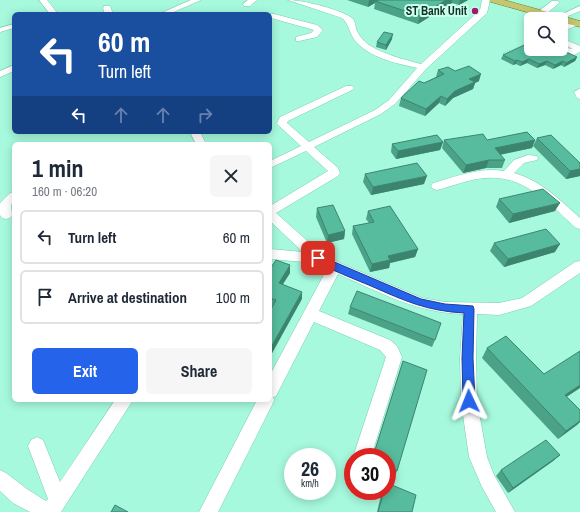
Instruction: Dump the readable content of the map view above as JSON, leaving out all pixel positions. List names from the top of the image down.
{
  "places": ["ST Bank Unit"],
  "page": {
    "turn": ["60 m", "Turn left"],
    "heading": ["1 min", "160 m · 06:20"],
    "list": [
      {
        "name": "Turn left",
        "value": "60 m"
      },
      {
        "name": "Arrive at destination",
        "value": "100 m"
      }
    ],
    "buttons": ["Exit", "Share"],
    "speed": "26 km/h",
    "limit": "30"
  }
}
